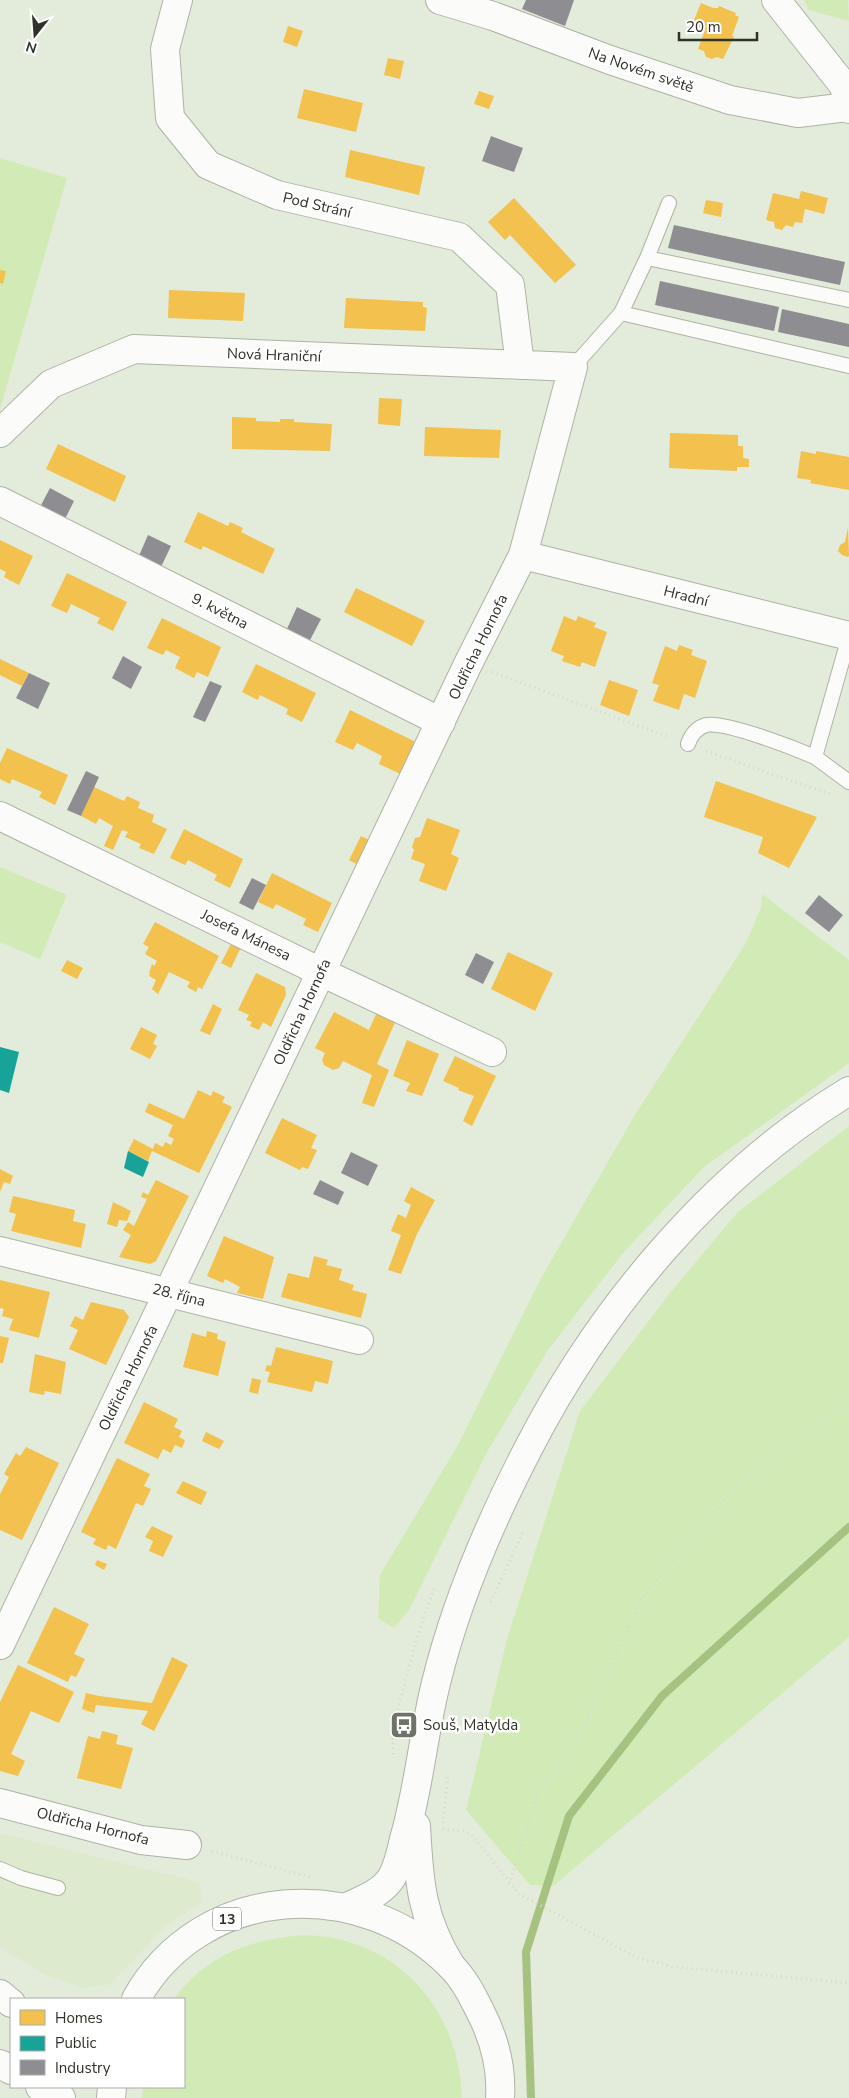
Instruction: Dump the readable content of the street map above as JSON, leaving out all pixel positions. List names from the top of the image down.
{
  "streets": {
    "main road": [
      "Na Novém světě",
      "Pod Strání",
      "Nová Hraniční",
      "Hradní",
      "9. května",
      "Oldřicha Hornofa",
      "Josefa Mánesa",
      "28. října",
      "13"
    ]
  },
  "crossings": [
    ["Pod Strání", "Nová Hraniční"],
    ["Nová Hraniční", "Oldřicha Hornofa"],
    ["Hradní", "Oldřicha Hornofa"],
    ["9. května", "Oldřicha Hornofa"],
    ["Oldřicha Hornofa", "Josefa Mánesa"],
    ["Oldřicha Hornofa", "28. října"]
  ],
  "places": {
    "bus stop": ["Souš, Matylda"]
  },
  "legend": ["Homes", "Public", "Industry"],
  "scale_bar": "20 m",
  "north": "bottom"
}
